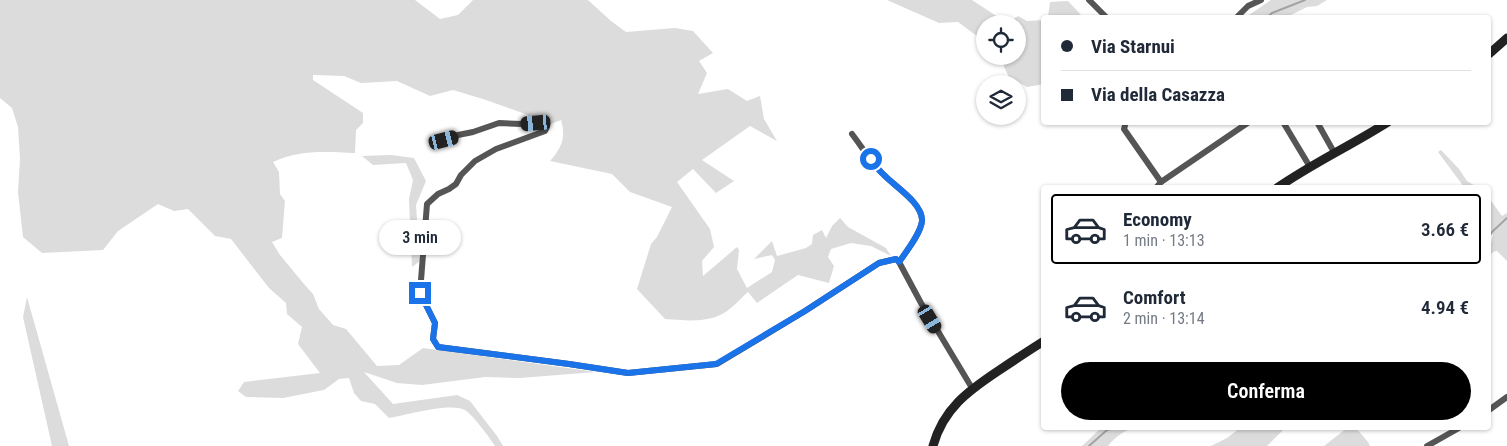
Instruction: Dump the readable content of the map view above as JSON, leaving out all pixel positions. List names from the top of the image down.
{
  "page": {
    "banner": ["Via Starnui", "Via della Casazza"],
    "list": [
      {
        "name": "Economy",
        "note": "1 min · 13:13",
        "value": "3.66 €"
      },
      {
        "name": "Comfort",
        "note": "2 min · 13:14",
        "value": "4.94 €"
      }
    ],
    "bubble": "3 min",
    "buttons": "Conferma"
  }
}
